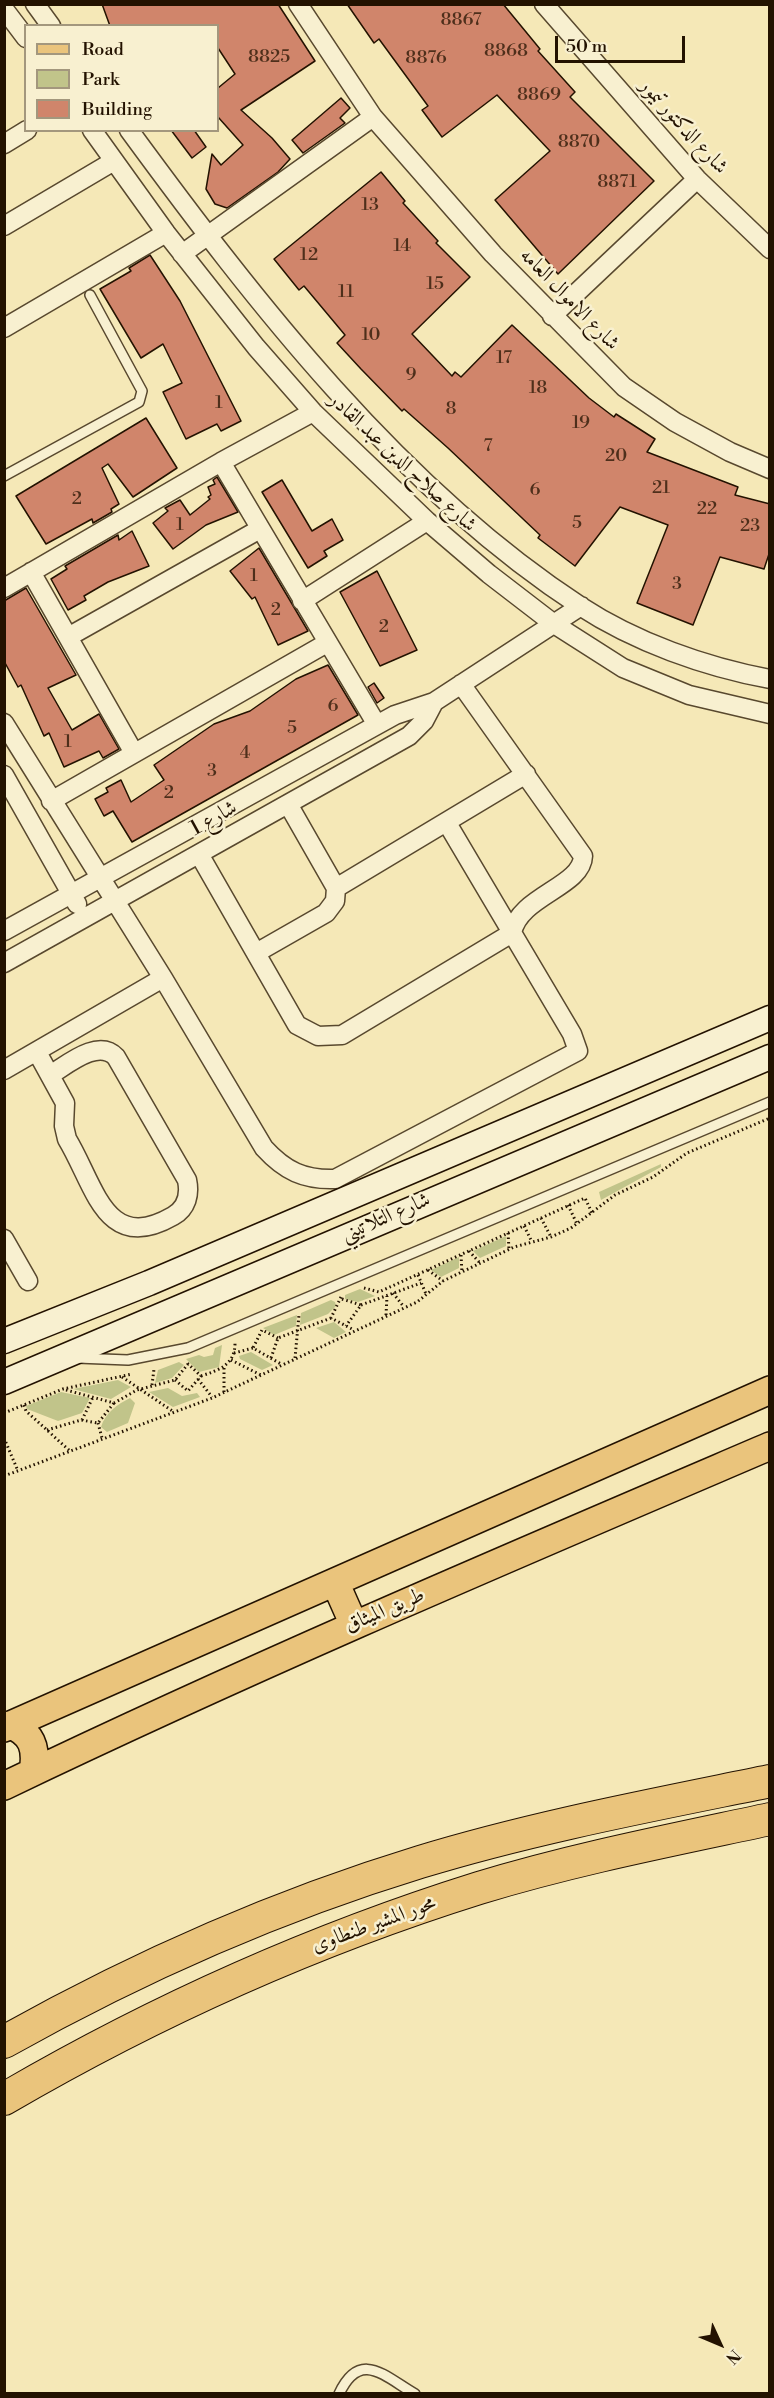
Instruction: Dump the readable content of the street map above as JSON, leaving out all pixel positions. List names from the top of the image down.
{
  "streets": {
    "highway": ["محور المشير طنطاوى"],
    "main road": ["شارع التلاتيني", "طريق الميثاق"],
    "street": [
      "شارع الدكتور تيمور",
      "شارع الاموال العامه",
      "شارع صلاح الدين عبد القادر",
      "شارع 1"
    ]
  },
  "crossings": [
    ["شارع صلاح الدين عبد القادر", "شارع 1"]
  ],
  "house_numbers": [
    "8867",
    "8868",
    "8825",
    "8876",
    "8869",
    "8870",
    "8871",
    "13",
    "14",
    "12",
    "15",
    "11",
    "10",
    "17",
    "9",
    "18",
    "1",
    "8",
    "19",
    "7",
    "20",
    "21",
    "6",
    "2",
    "22",
    "5",
    "1",
    "23",
    "1",
    "3",
    "2",
    "2",
    "6",
    "5",
    "1",
    "4",
    "3",
    "2"
  ],
  "legend": ["Road", "Park", "Building"],
  "scale_bar": "50 m",
  "north": "bottom right"
}
